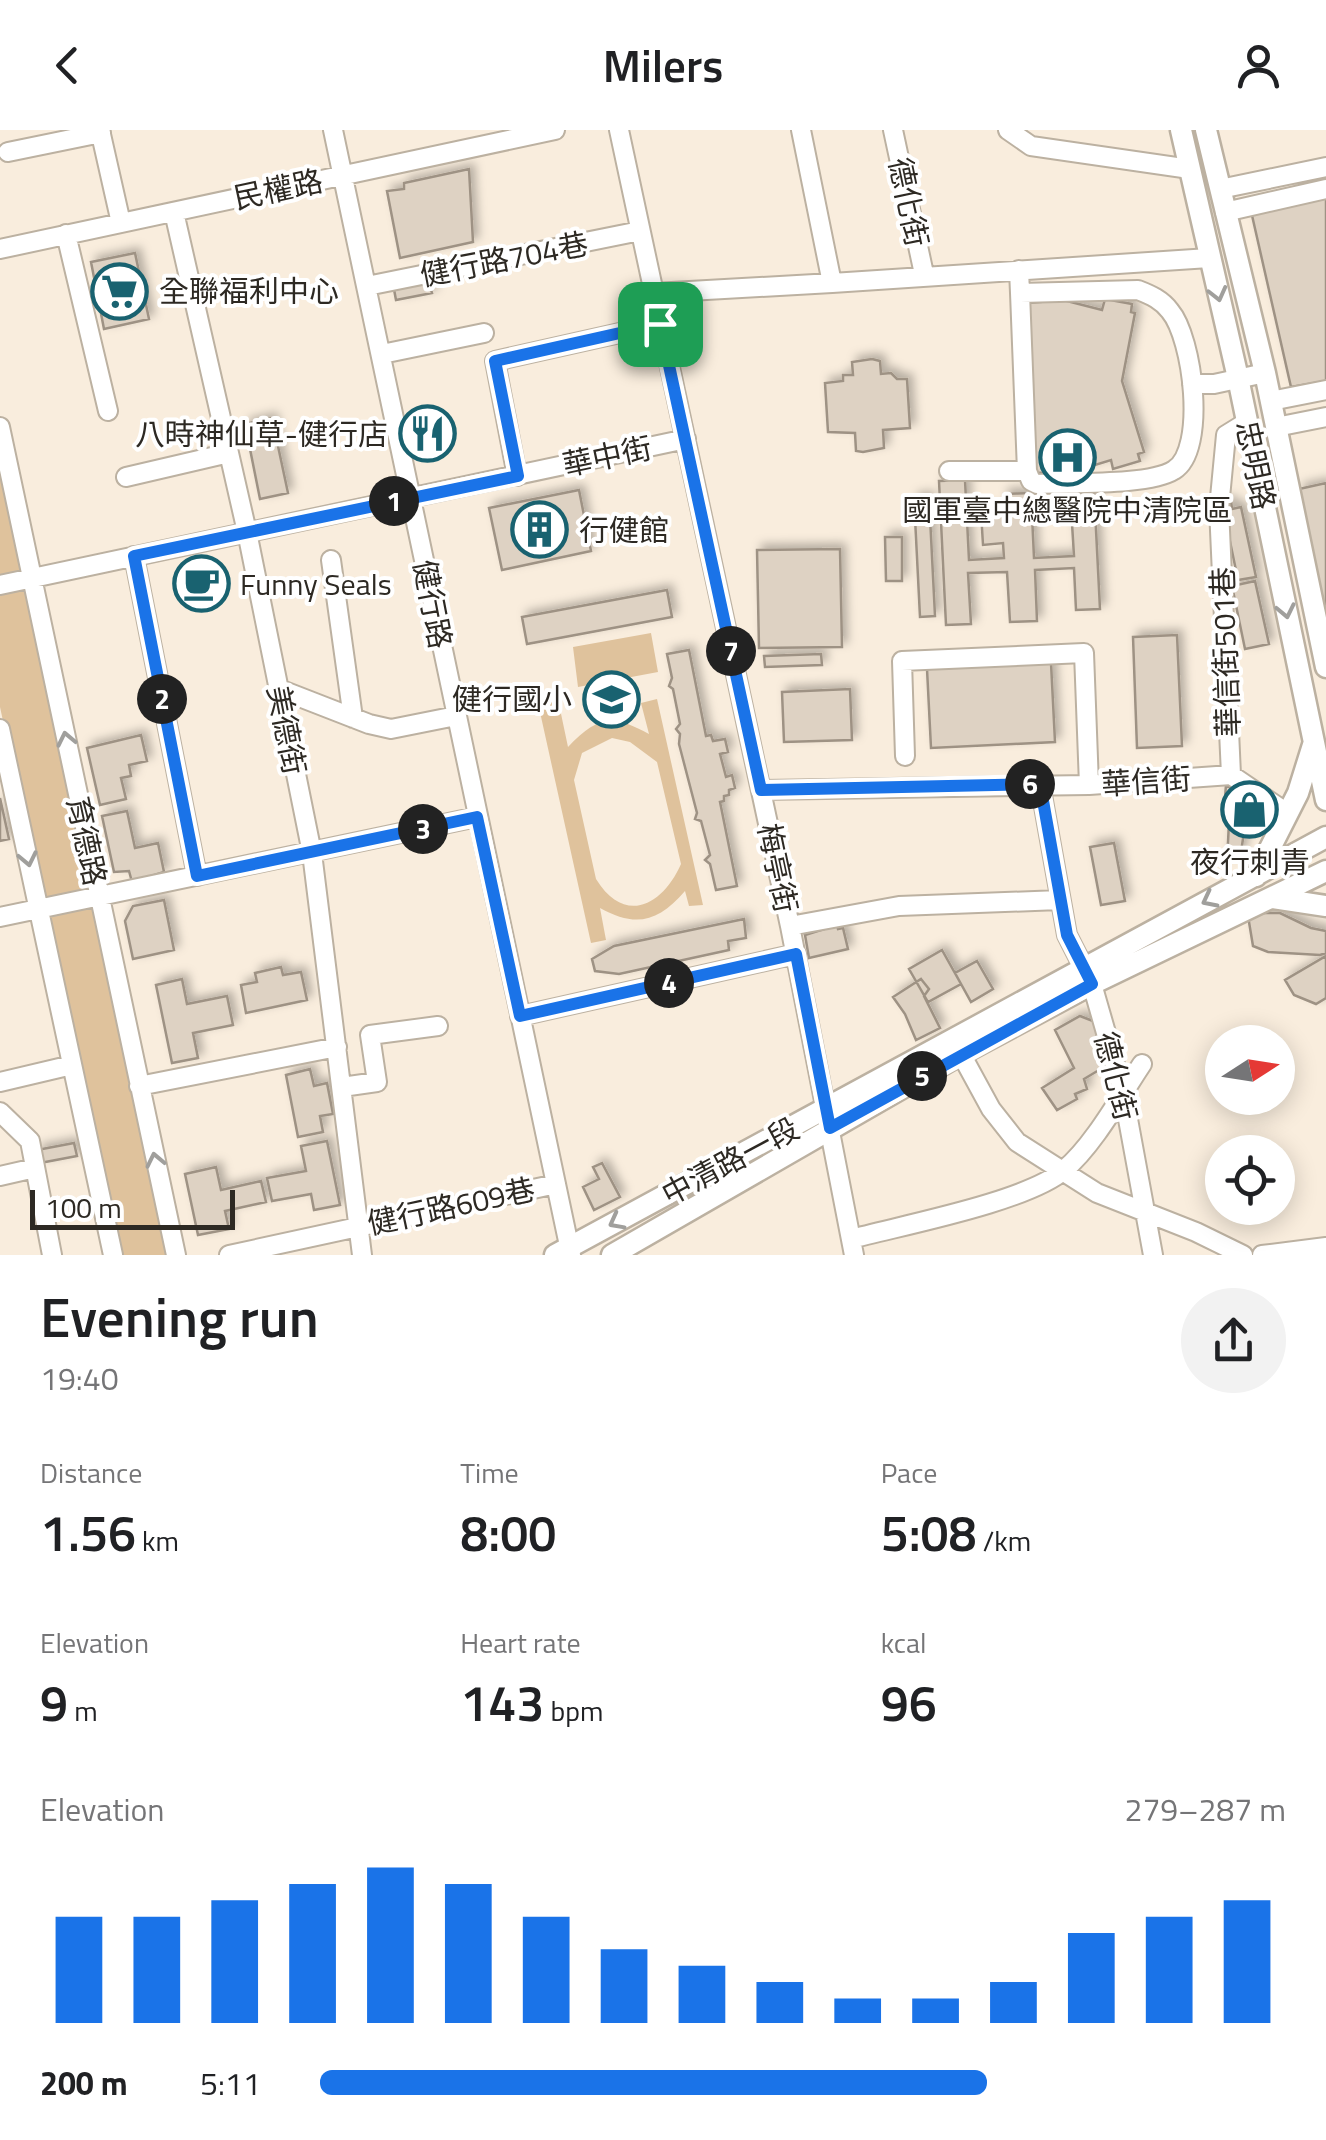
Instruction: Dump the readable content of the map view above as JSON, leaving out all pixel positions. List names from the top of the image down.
{
  "streets": {
    "main road": ["忠明路", "中清路一段"],
    "street": [
      "民權路",
      "德化街",
      "健行路704巷",
      "華中街",
      "健行路",
      "華信街501巷",
      "美德街",
      "華信街",
      "育德路",
      "梅亭街",
      "健行路609巷"
    ]
  },
  "crossings": [
    ["民權路", "健行路"],
    ["民權路", "美德街"],
    ["德化街", "華信街"],
    ["德化街", "中清路一段"],
    ["健行路704巷", "健行路"],
    ["健行路704巷", "梅亭街"],
    ["華中街", "健行路"],
    ["華中街", "美德街"],
    ["華中街", "育德路"],
    ["華中街", "梅亭街"],
    ["忠明路", "華信街501巷"],
    ["健行路", "中清路一段"],
    ["健行路", "健行路609巷"],
    ["華信街501巷", "華信街"],
    ["美德街", "健行路609巷"],
    ["華信街", "梅亭街"],
    ["梅亭街", "中清路一段"]
  ],
  "places": {
    "supermarket": ["全聯福利中心"],
    "restaurant": ["八時神仙草-健行店"],
    "hospital": ["國軍臺中總醫院中清院區"],
    "building": ["行健館"],
    "cafe": ["Funny Seals"],
    "school or university": ["健行國小"],
    "shop": ["夜行刺青"]
  },
  "scale_bar": "100 m",
  "north": "right",
  "page": {
    "header": "Milers",
    "pins": [
      "1",
      "7",
      "2",
      "6",
      "3",
      "4",
      "5"
    ],
    "scale": "100 m",
    "heading": ["Evening run", "19:40"],
    "stats": [
      ["Distance", "1.56 km"],
      ["Time", "8:00"],
      ["Pace", "5:08 /km"],
      ["Elevation", "9 m"],
      ["Heart rate", "143 bpm"],
      ["kcal", "96"]
    ],
    "chart": ["Elevation", "279–287 m"],
    "list": [
      {
        "name": "200 m",
        "note": "5:11"
      }
    ]
  }
}
